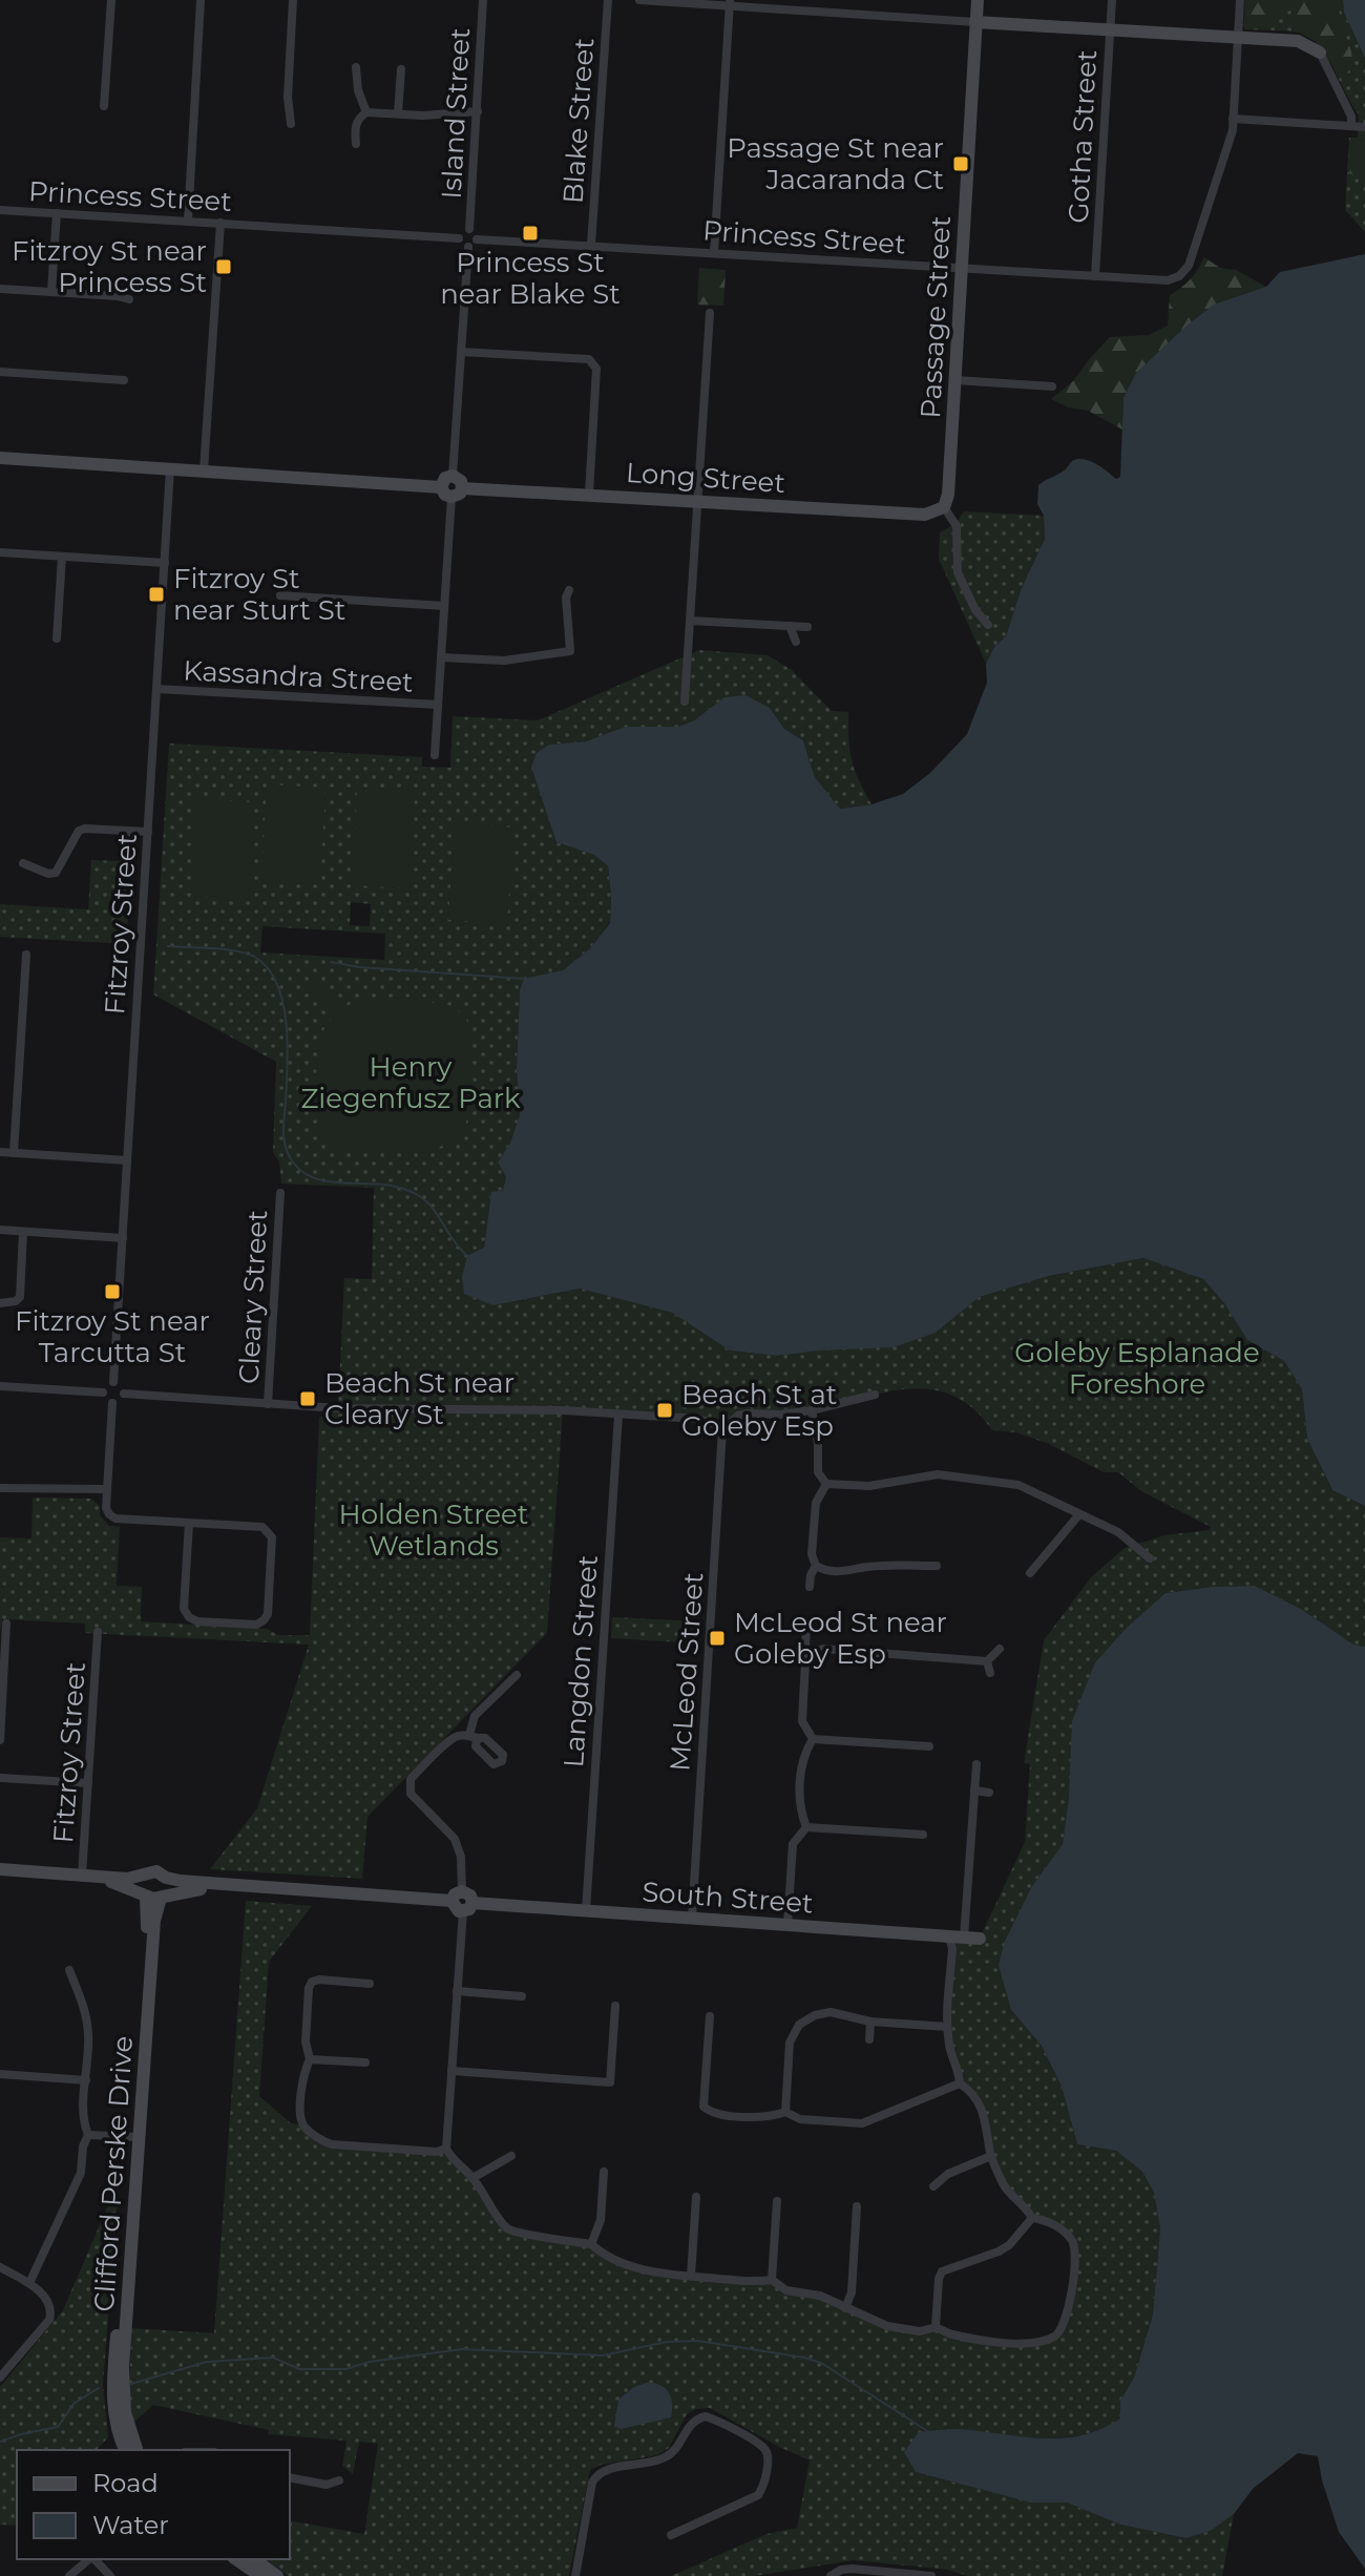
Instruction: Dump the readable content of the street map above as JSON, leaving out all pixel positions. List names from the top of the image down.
{
  "streets": {
    "street": [
      "Island Street",
      "Blake Street",
      "Gotha Street",
      "Princess Street",
      "Passage Street",
      "Long Street",
      "Kassandra Street",
      "Fitzroy Street",
      "Cleary Street",
      "Langdon Street",
      "McLeod Street",
      "South Street",
      "Clifford Perske Drive"
    ]
  },
  "crossings": [
    ["Island Street", "Princess Street"],
    ["Blake Street", "Princess Street"],
    ["Gotha Street", "Princess Street"],
    ["Princess Street", "Passage Street"],
    ["Passage Street", "Long Street"],
    ["Long Street", "Fitzroy Street"],
    ["Kassandra Street", "Fitzroy Street"],
    ["Langdon Street", "South Street"],
    ["McLeod Street", "South Street"]
  ],
  "parks": ["Henry Ziegenfusz Park", "Goleby Esplanade Foreshore", "Holden Street Wetlands"],
  "places": {
    "transit": [
      "Passage St near Jacaranda Ct",
      "Princess St near Blake St",
      "Fitzroy St near Princess St",
      "Fitzroy St near Sturt St",
      "Fitzroy St near Tarcutta St",
      "Beach St near Cleary St",
      "Beach St at Goleby Esp",
      "McLeod St near Goleby Esp"
    ]
  },
  "legend": ["Road", "Water"]
}
